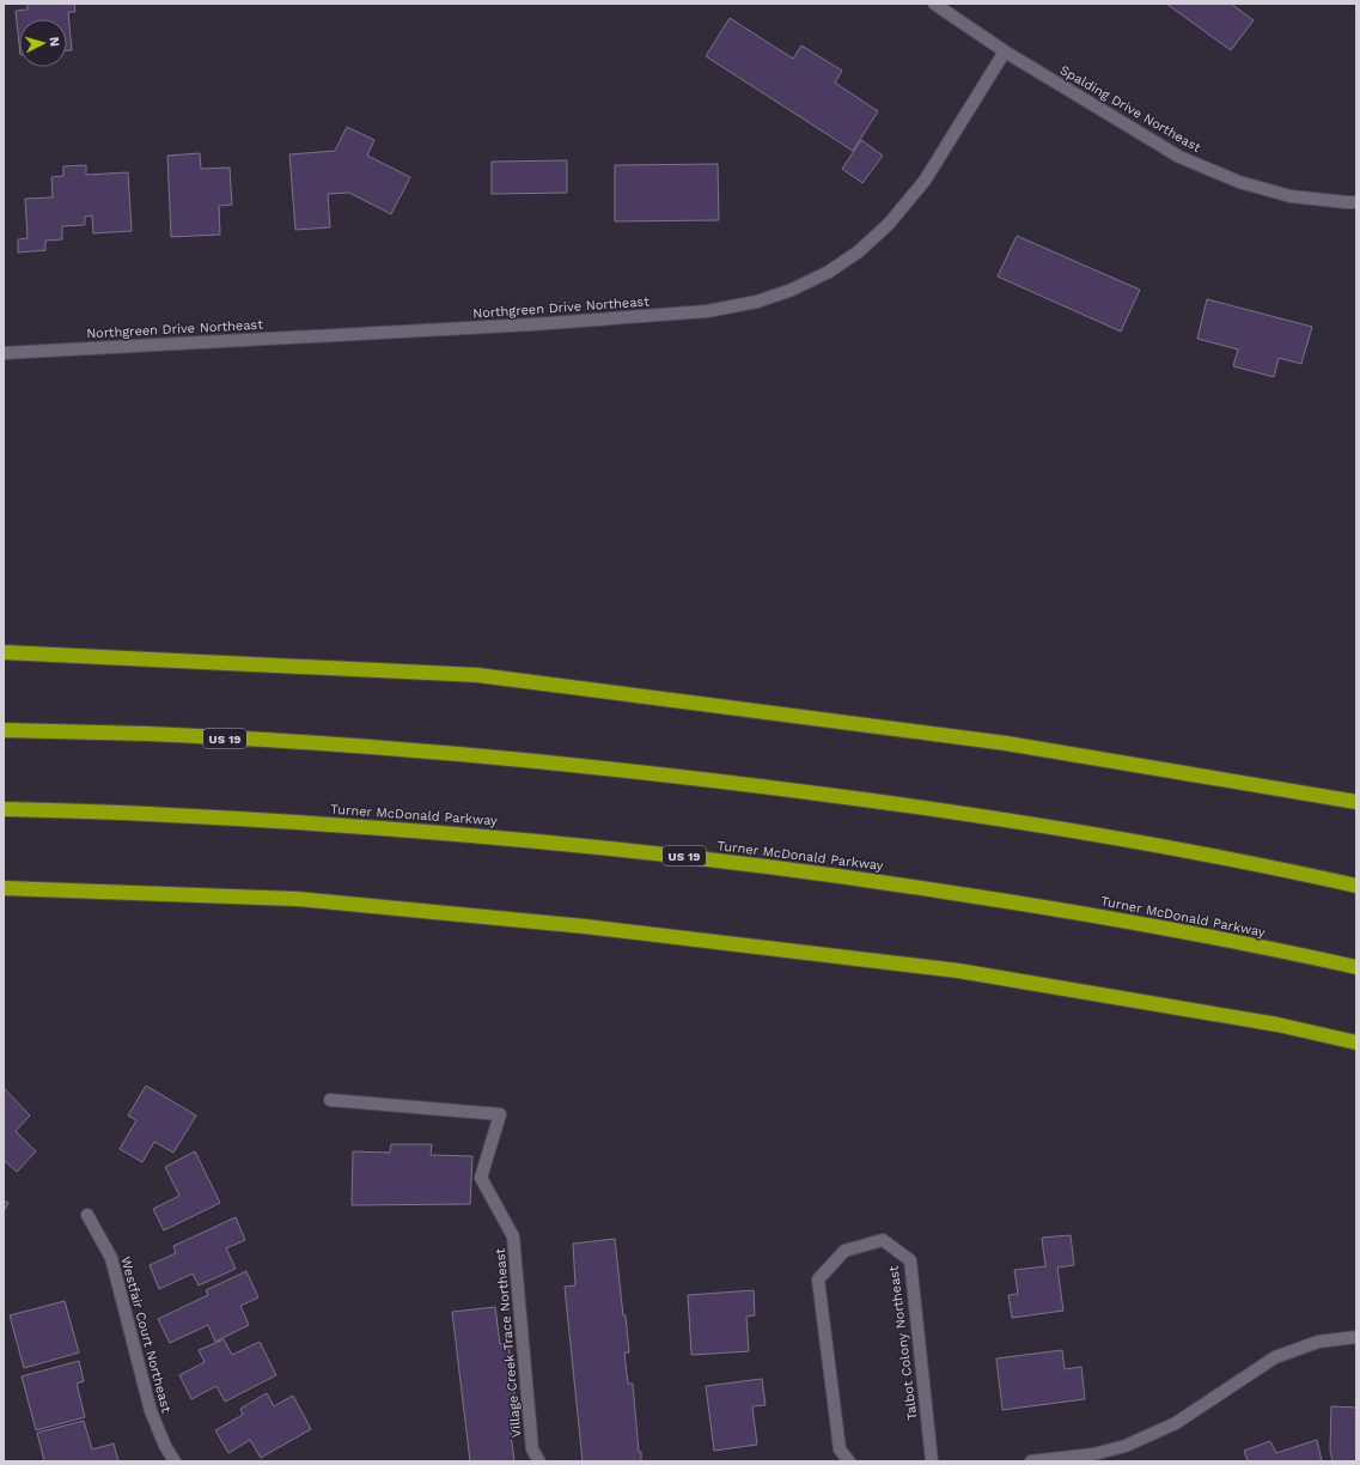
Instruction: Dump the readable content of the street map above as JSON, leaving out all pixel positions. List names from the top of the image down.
{
  "streets": {
    "highway": ["US 19", "Turner McDonald Parkway"],
    "street": [
      "Spalding Drive Northeast",
      "Northgreen Drive Northeast",
      "Westfair Court Northeast",
      "Village Creek Trace Northeast",
      "Talbot Colony Northeast"
    ]
  },
  "crossings": [
    ["Spalding Drive Northeast", "Northgreen Drive Northeast"]
  ],
  "north": "right"
}
